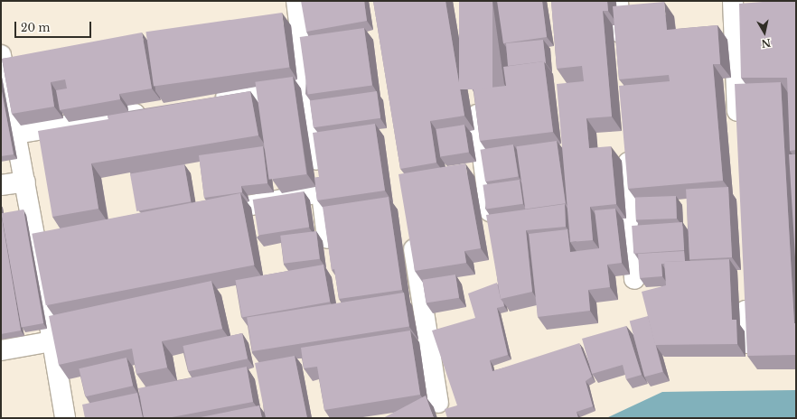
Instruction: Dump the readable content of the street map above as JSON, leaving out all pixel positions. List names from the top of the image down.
{
  "scale_bar": "20 m",
  "north": "bottom"
}
